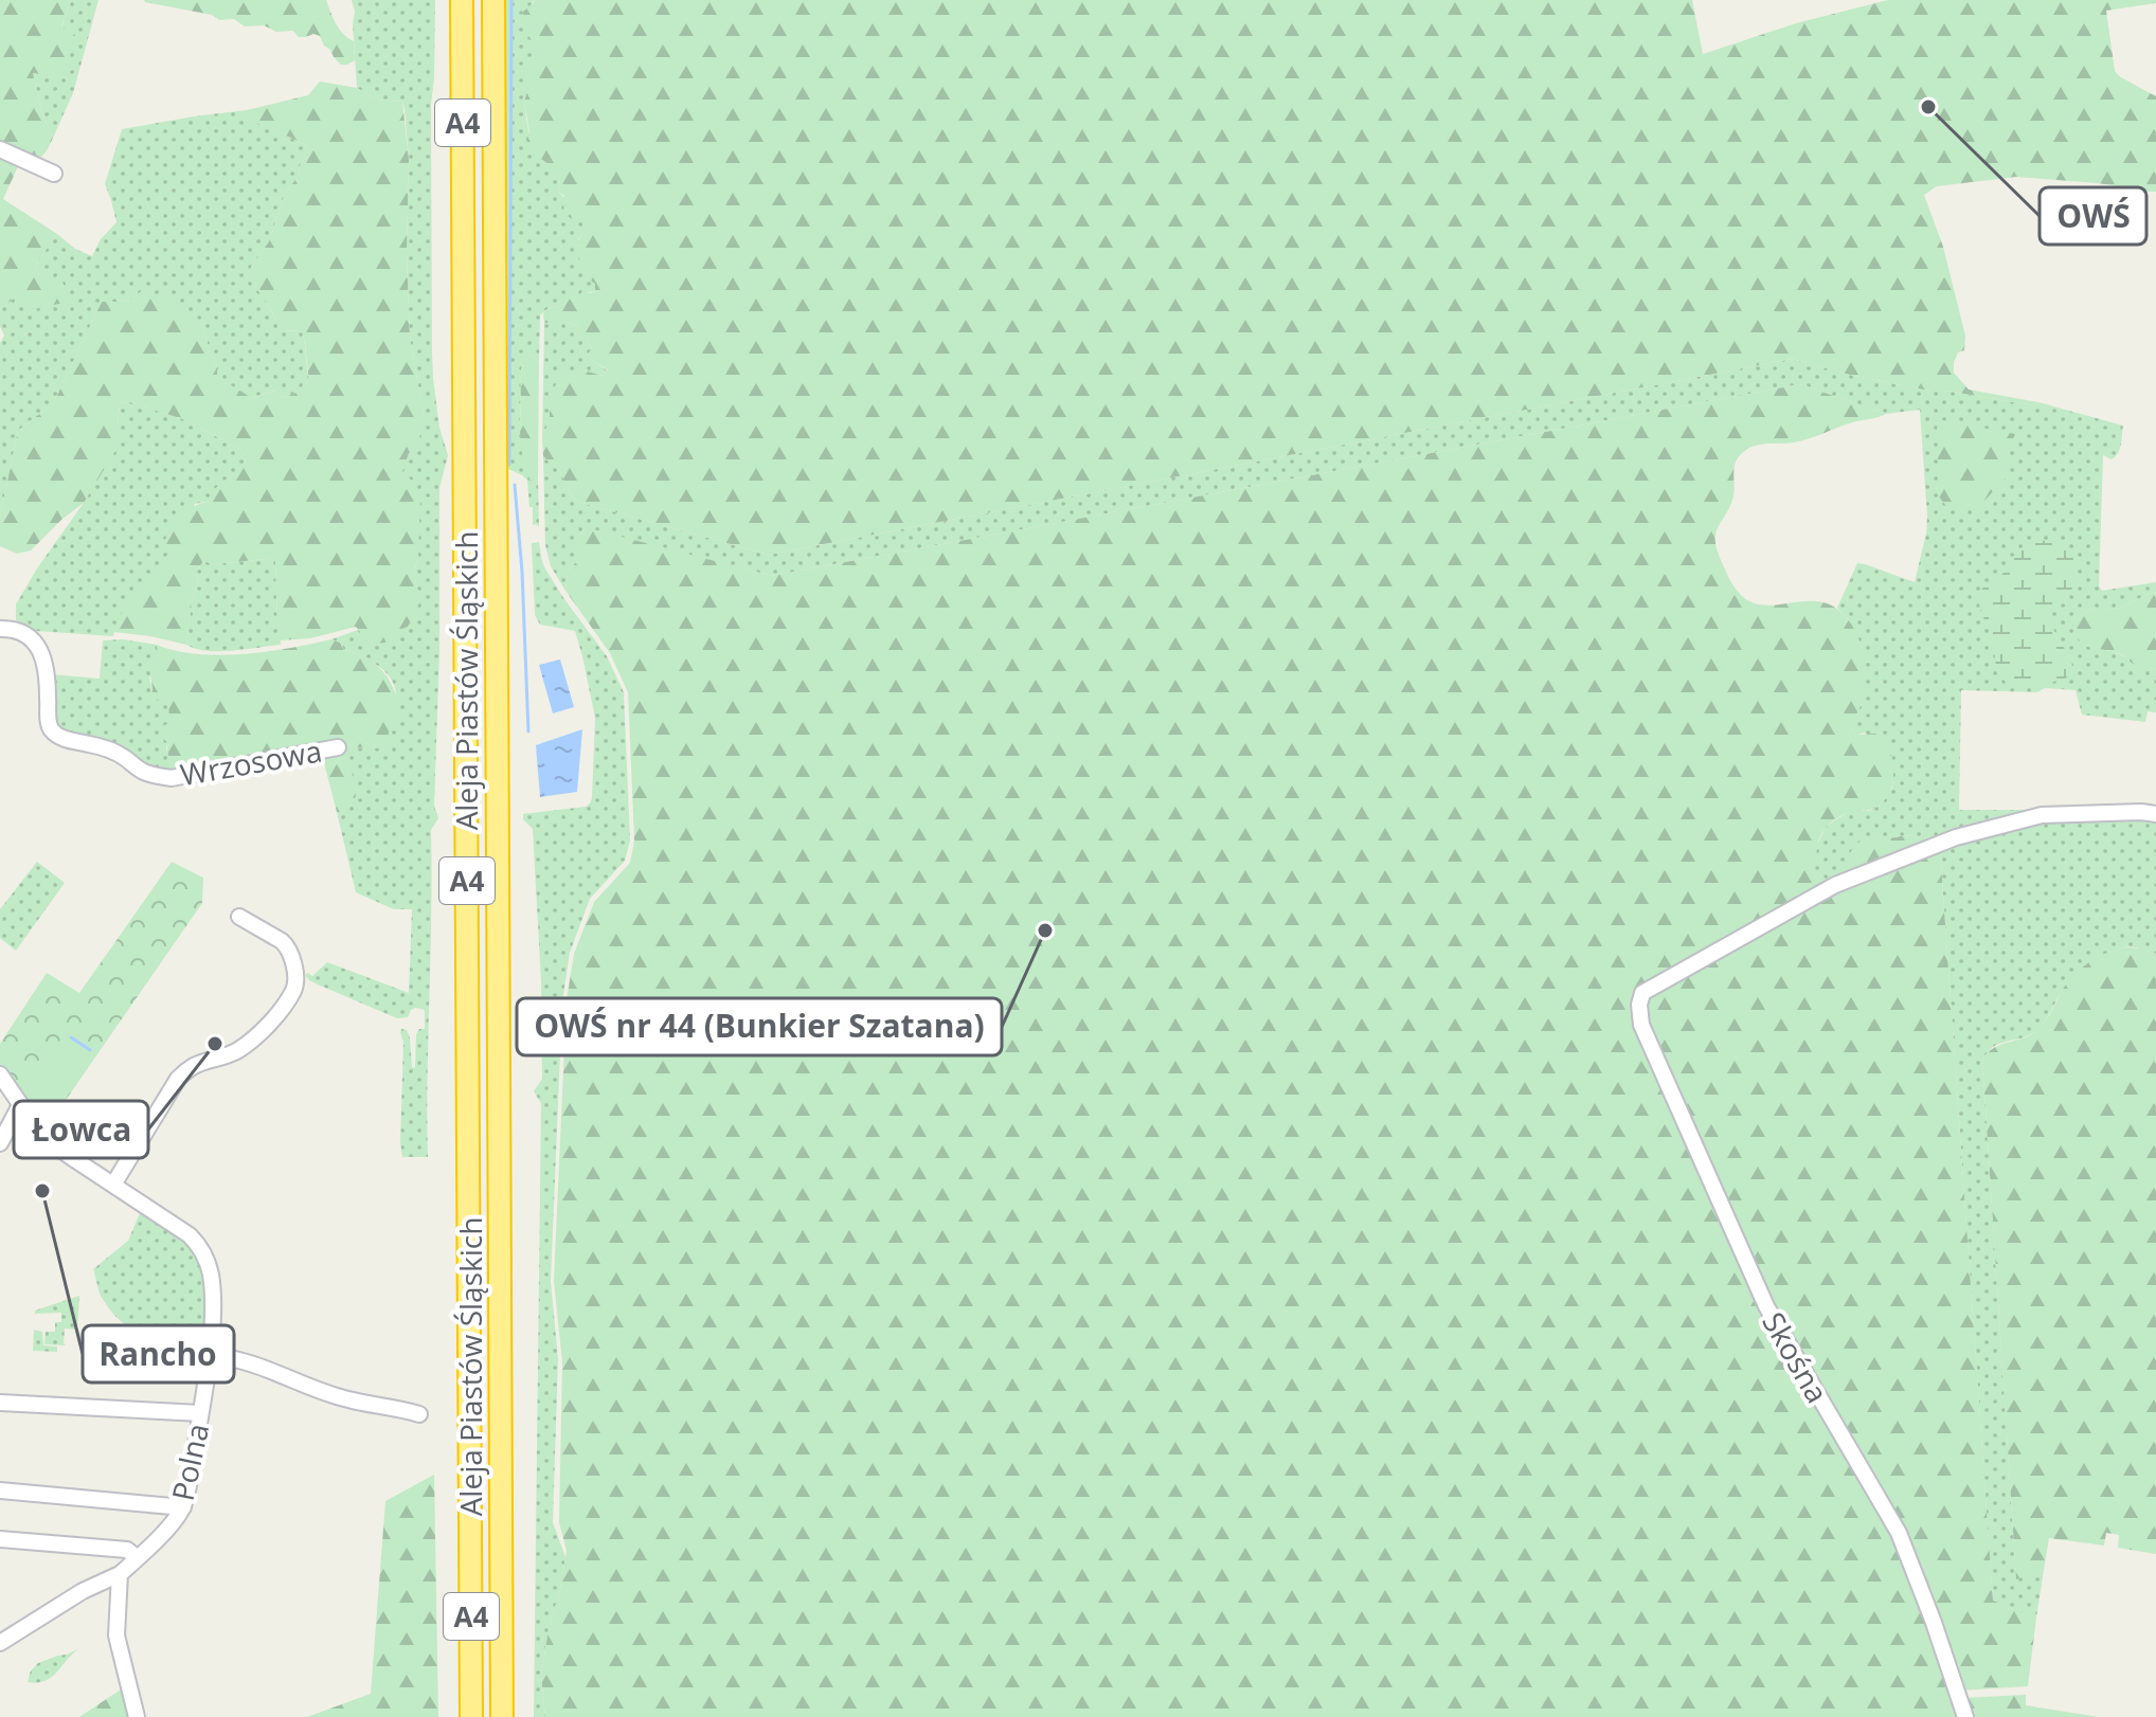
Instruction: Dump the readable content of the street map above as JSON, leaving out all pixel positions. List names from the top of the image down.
{
  "streets": {
    "highway": ["A4", "Aleja Piastów Śląskich"],
    "street": ["Wrzosowa", "Skośna", "Polna"]
  },
  "places": [
    "OWŚ",
    "OWŚ nr 44 (Bunkier Szatana)",
    "Łowca",
    "Rancho"
  ]
}
